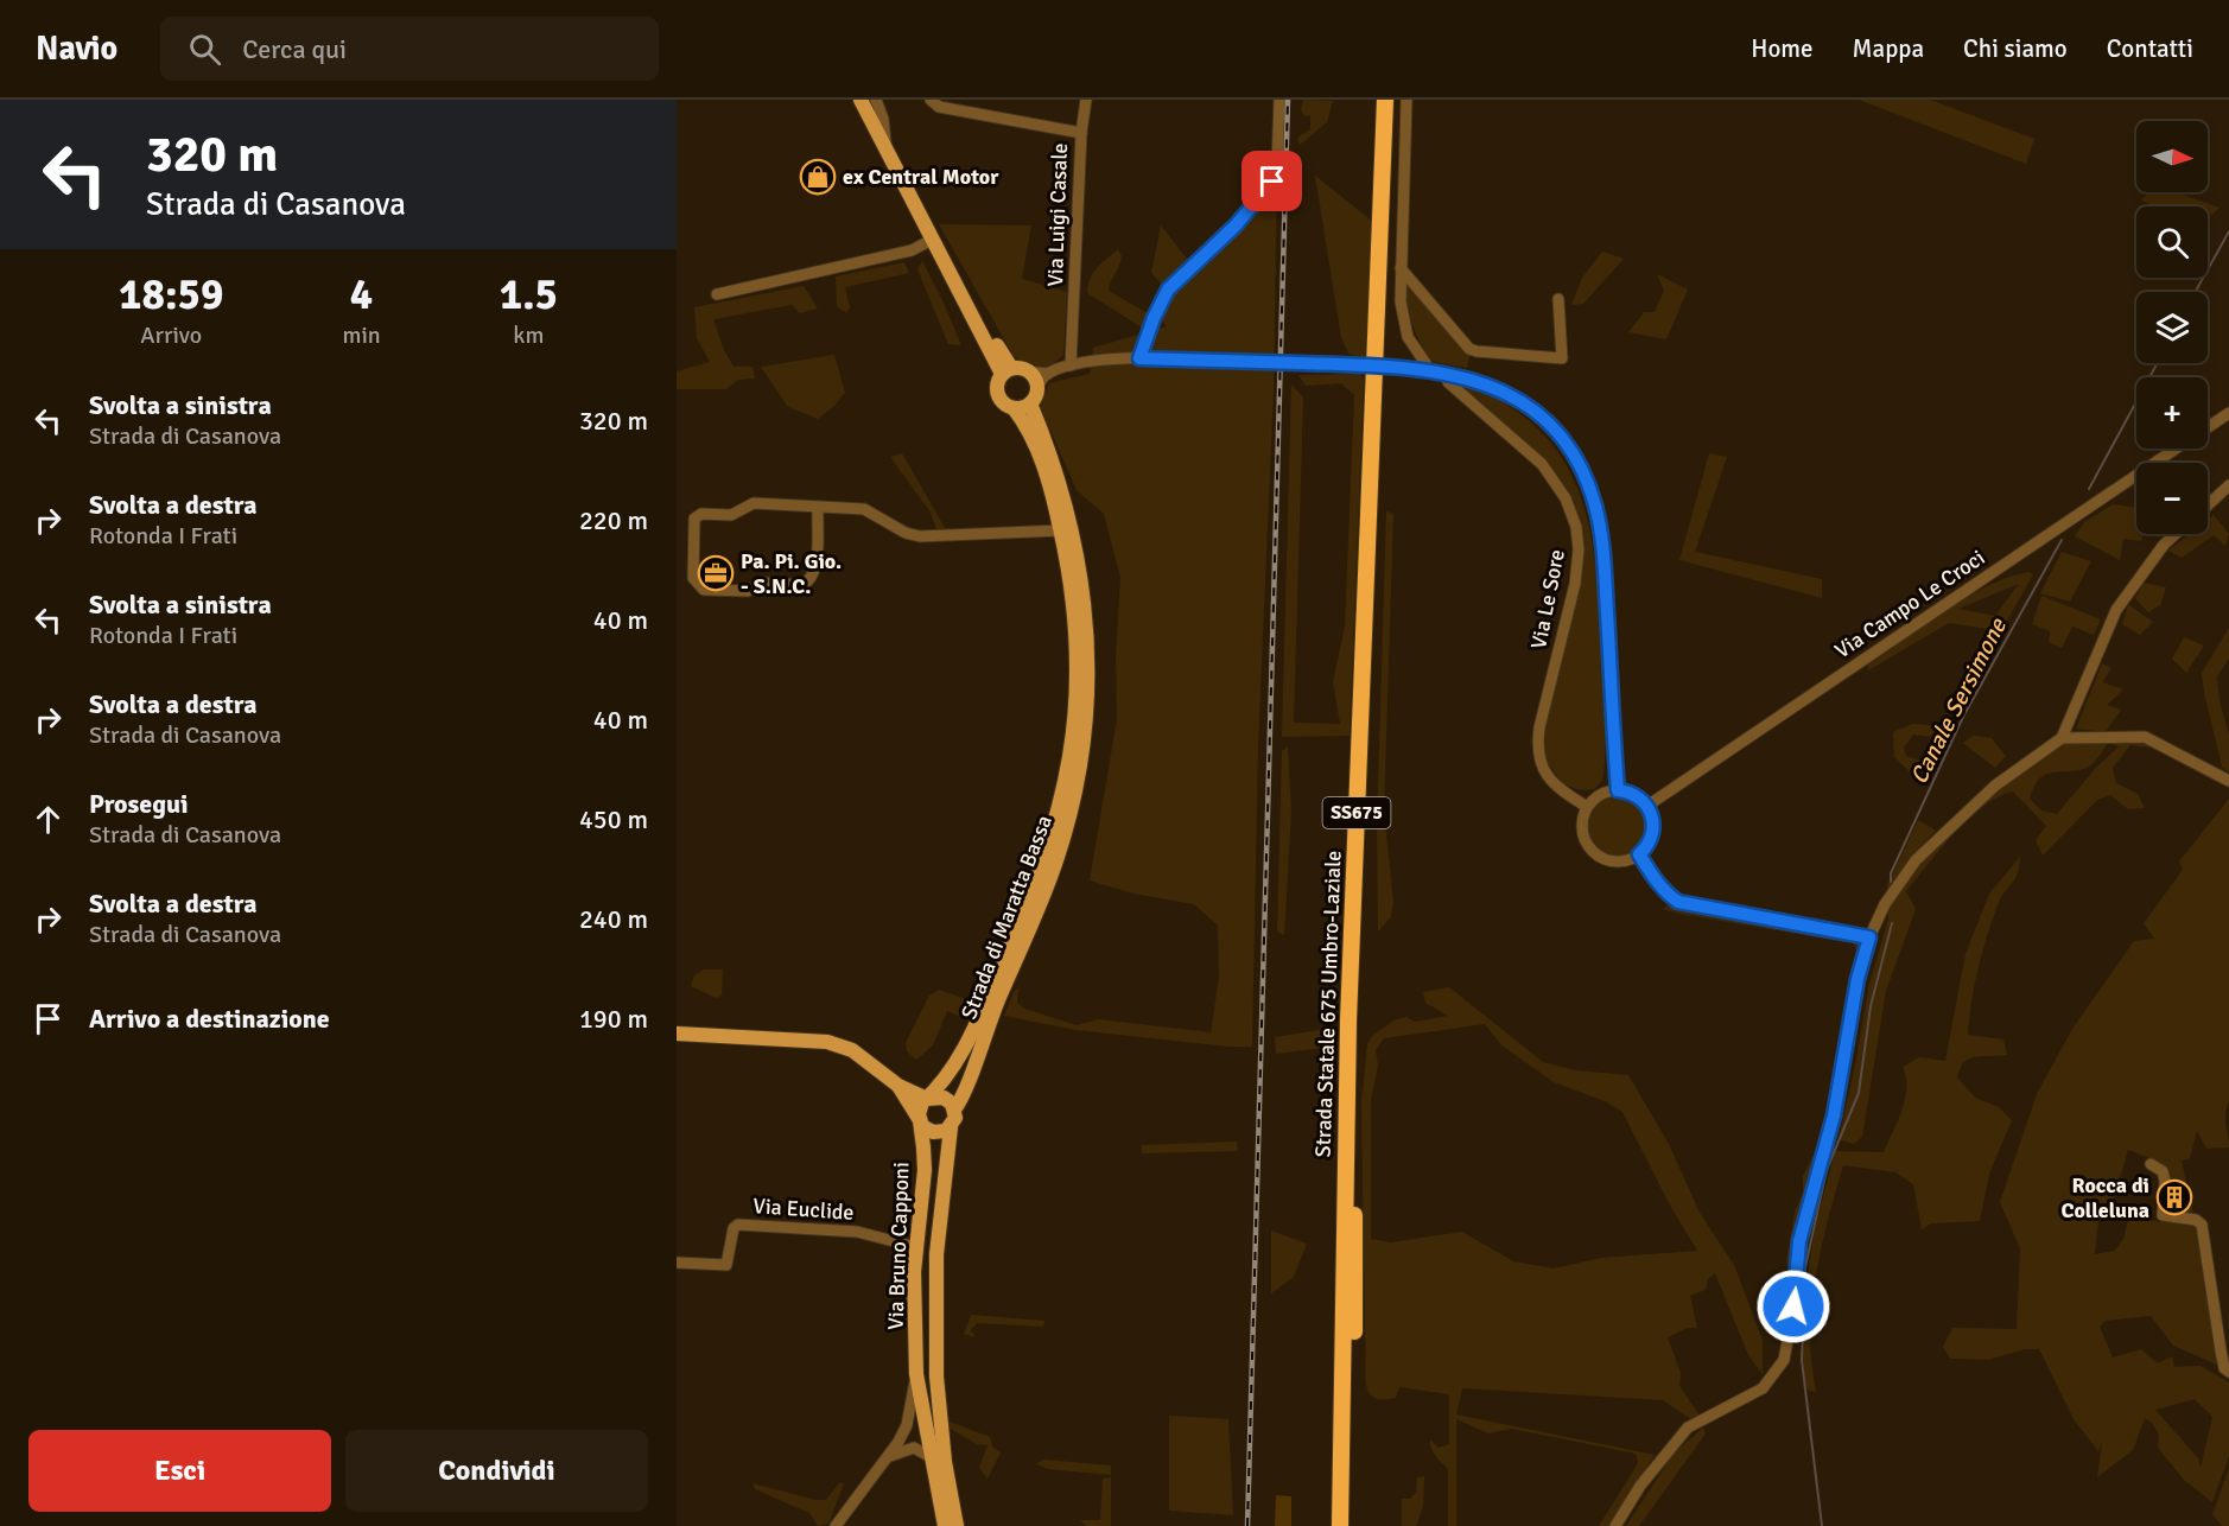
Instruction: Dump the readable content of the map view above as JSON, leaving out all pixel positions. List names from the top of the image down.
{
  "streets": {
    "highway": ["SS675", "Strada Statale 675 Umbro-Laziale"],
    "main road": ["Strada di Maratta Bassa", "Via Bruno Capponi"],
    "street": [
      "Via Luigi Casale",
      "Via Le Sore",
      "Via Campo Le Croci",
      "Via Euclide"
    ]
  },
  "crossings": [
    ["Via Le Sore", "Via Campo Le Croci"],
    ["Strada di Maratta Bassa", "Via Bruno Capponi"],
    ["Via Euclide", "Via Bruno Capponi"]
  ],
  "water": ["Canale Sersimone"],
  "places": {
    "shop": ["ex Central Motor"],
    "office": ["Pa. Pi. Gio. - S.N.C."],
    "building": ["Rocca di Colleluna"]
  },
  "north": "right",
  "page": {
    "header": "Navio",
    "search": "Cerca qui",
    "nav": [
      "Home",
      "Mappa",
      "Chi siamo",
      "Contatti"
    ],
    "turn": ["320 m", "Strada di Casanova"],
    "map_buttons": ["+", "−"],
    "eta": [
      "18:59",
      "Arrivo",
      "4",
      "min",
      "1.5",
      "km"
    ],
    "list": [
      {
        "name": "Svolta a sinistra",
        "note": "Strada di Casanova",
        "value": "320 m"
      },
      {
        "name": "Svolta a destra",
        "note": "Rotonda I Frati",
        "value": "220 m"
      },
      {
        "name": "Svolta a sinistra",
        "note": "Rotonda I Frati",
        "value": "40 m"
      },
      {
        "name": "Svolta a destra",
        "note": "Strada di Casanova",
        "value": "40 m"
      },
      {
        "name": "Prosegui",
        "note": "Strada di Casanova",
        "value": "450 m"
      },
      {
        "name": "Svolta a destra",
        "note": "Strada di Casanova",
        "value": "240 m"
      },
      {
        "name": "Arrivo a destinazione",
        "value": "190 m"
      }
    ],
    "buttons": ["Esci", "Condividi"]
  }
}
